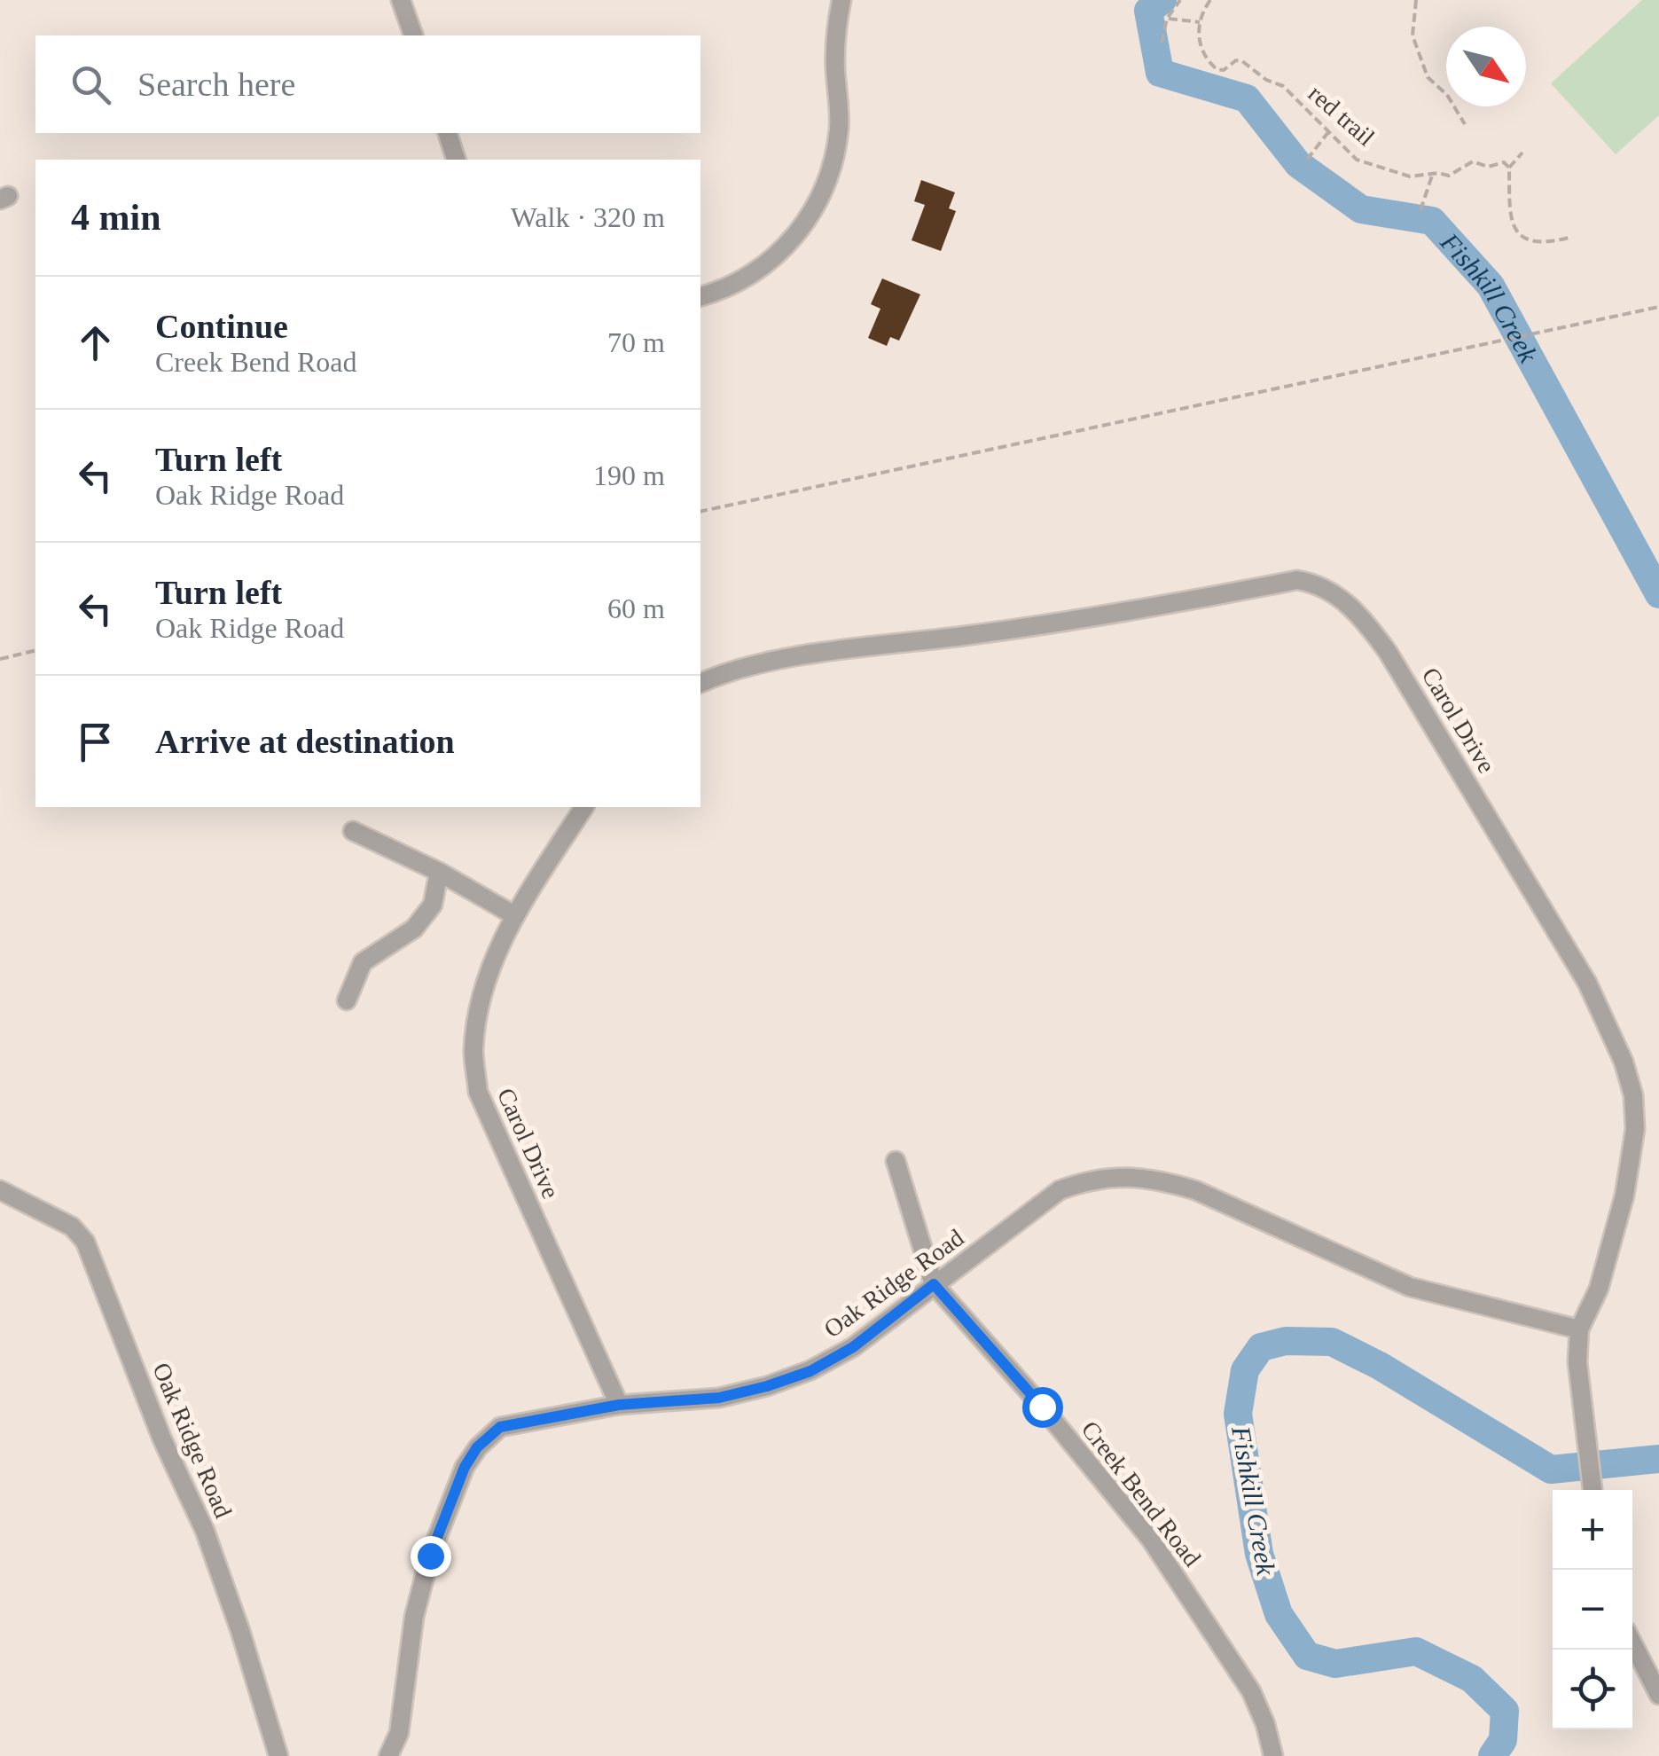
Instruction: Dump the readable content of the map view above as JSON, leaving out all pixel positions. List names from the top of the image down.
{
  "streets": {
    "street": ["Carol Drive", "Oak Ridge Road", "Creek Bend Road"],
    "path": ["red trail"]
  },
  "crossings": [
    ["Carol Drive", "Oak Ridge Road"],
    ["Oak Ridge Road", "Creek Bend Road"]
  ],
  "water": ["Fishkill Creek"],
  "north": "bottom right",
  "page": {
    "search": "Search here",
    "heading": ["4 min", "Walk · 320 m"],
    "list": [
      ["Continue", "Creek Bend Road", "70 m"],
      ["Turn left", "Oak Ridge Road", "190 m"],
      ["Turn left", "Oak Ridge Road", "60 m"],
      "Arrive at destination"
    ],
    "map_buttons": ["+", "−"]
  }
}
